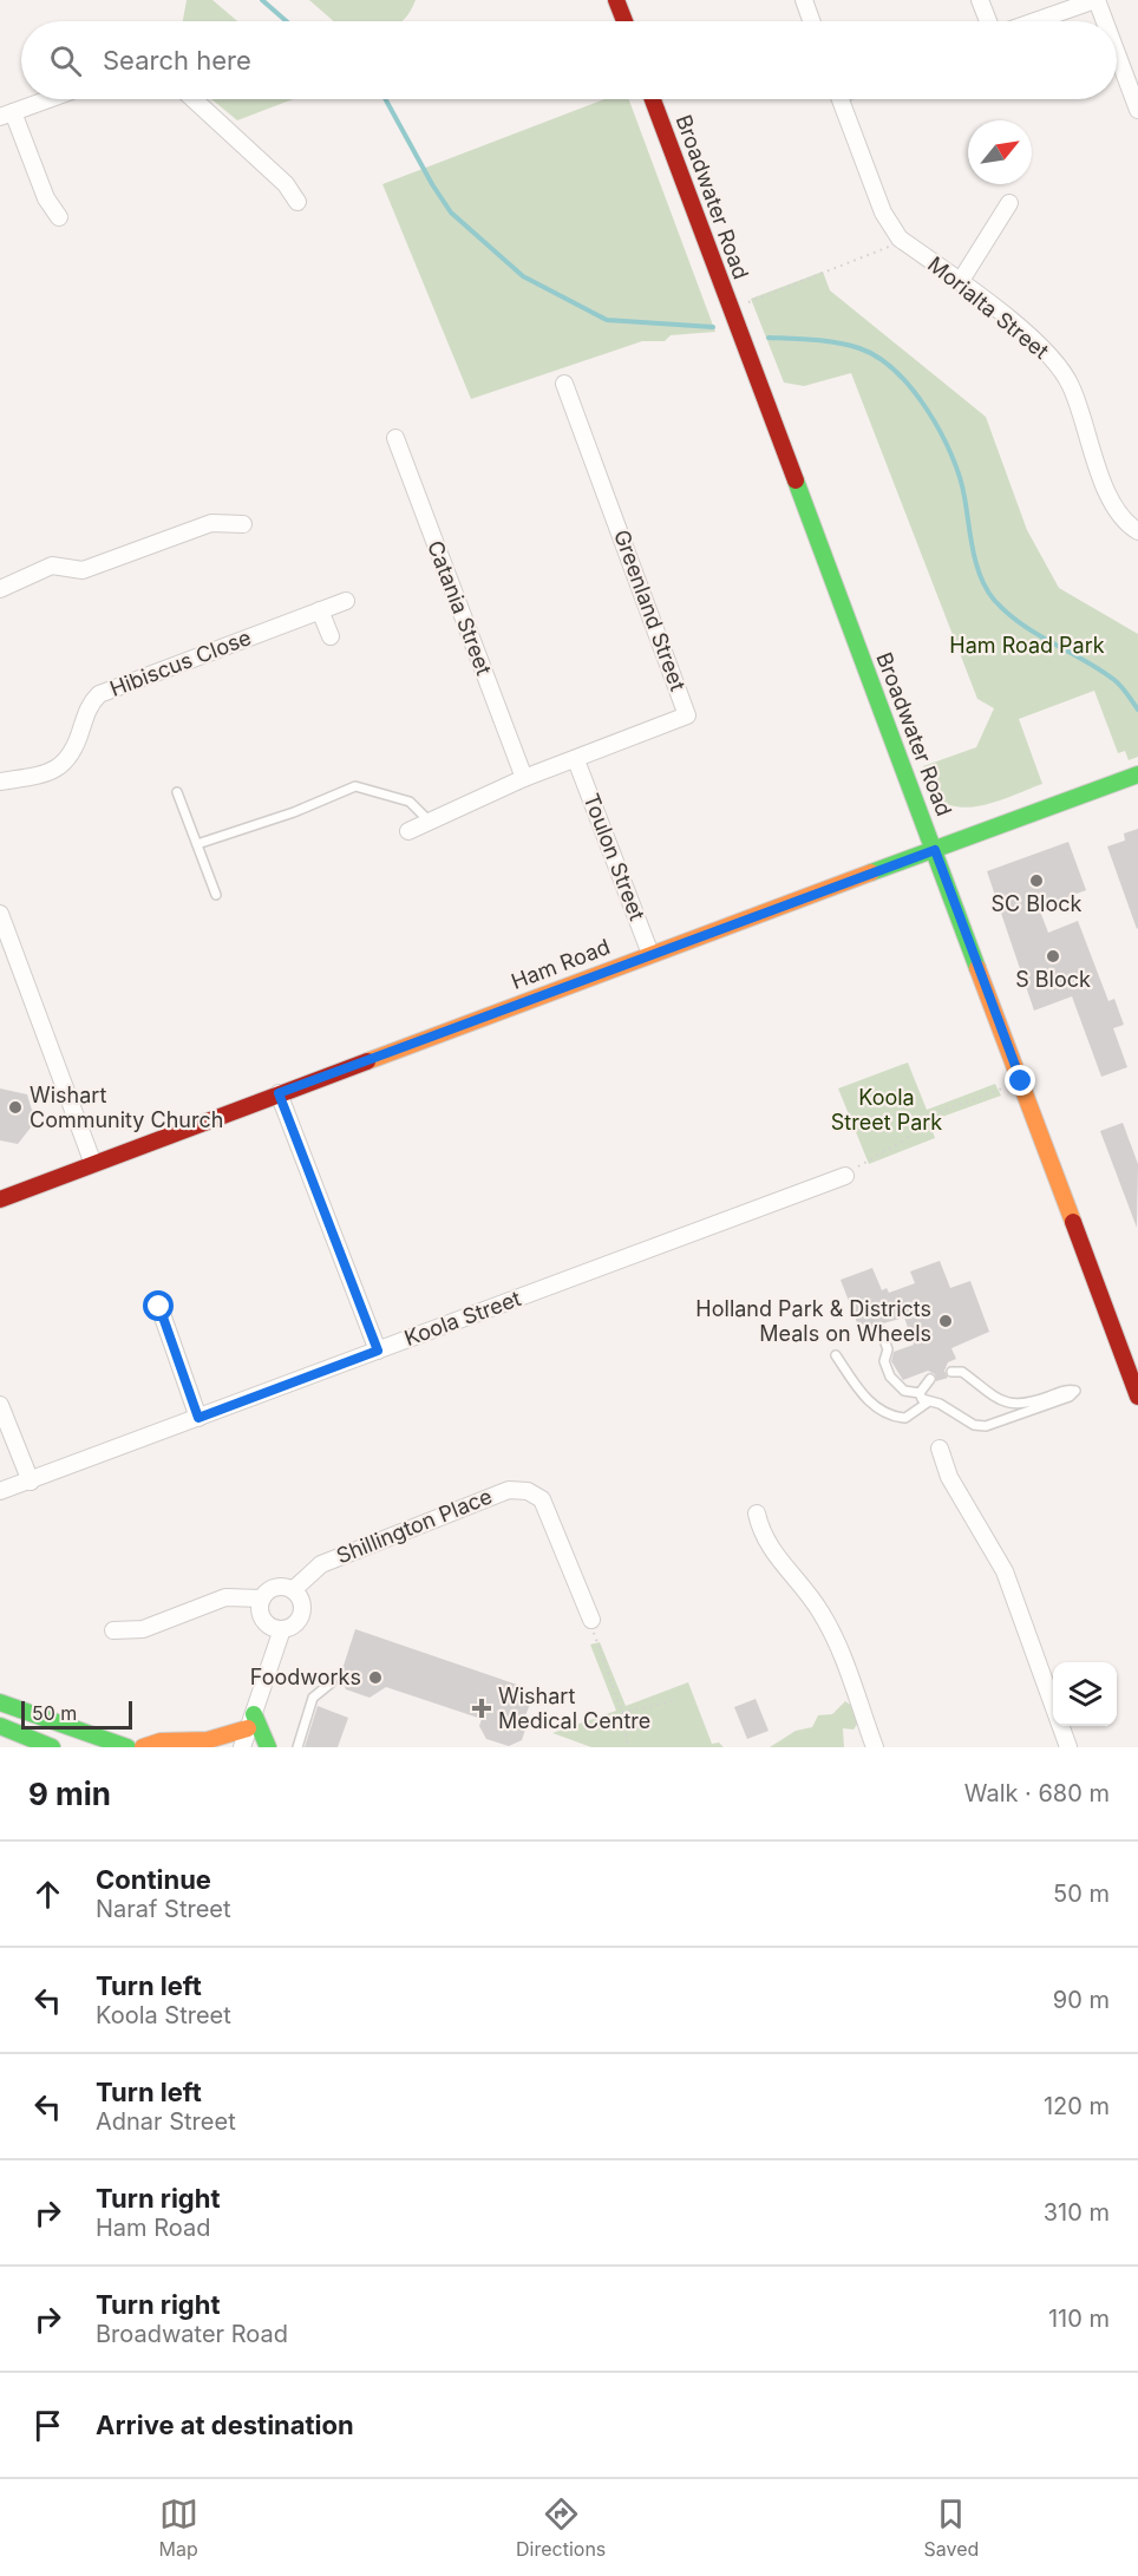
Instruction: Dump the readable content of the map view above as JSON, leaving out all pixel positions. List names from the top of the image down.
{
  "streets": {
    "main road": ["Broadwater Road", "Ham Road"],
    "street": [
      "Morialta Street",
      "Catania Street",
      "Greenland Street",
      "Hibiscus Close",
      "Toulon Street",
      "Koola Street",
      "Shillington Place"
    ]
  },
  "crossings": [
    ["Broadwater Road", "Ham Road"],
    ["Catania Street", "Greenland Street"],
    ["Greenland Street", "Toulon Street"],
    ["Toulon Street", "Ham Road"]
  ],
  "parks": ["Ham Road Park", "Koola Street Park"],
  "places": {
    "other": [
      "SC Block",
      "S Block",
      "Wishart Community Church",
      "Holland Park & Districts Meals on Wheels",
      "Foodworks"
    ],
    "health": ["Wishart Medical Centre"]
  },
  "scale_bar": "50 m",
  "north": "top right",
  "page": {
    "search": "Search here",
    "scale": "50 m",
    "heading": ["9 min", "Walk · 680 m"],
    "list": [
      ["Continue", "Naraf Street", "50 m"],
      ["Turn left", "Koola Street", "90 m"],
      ["Turn left", "Adnar Street", "120 m"],
      ["Turn right", "Ham Road", "310 m"],
      ["Turn right", "Broadwater Road", "110 m"],
      "Arrive at destination"
    ],
    "nav": ["Map", "Directions", "Saved"]
  }
}
